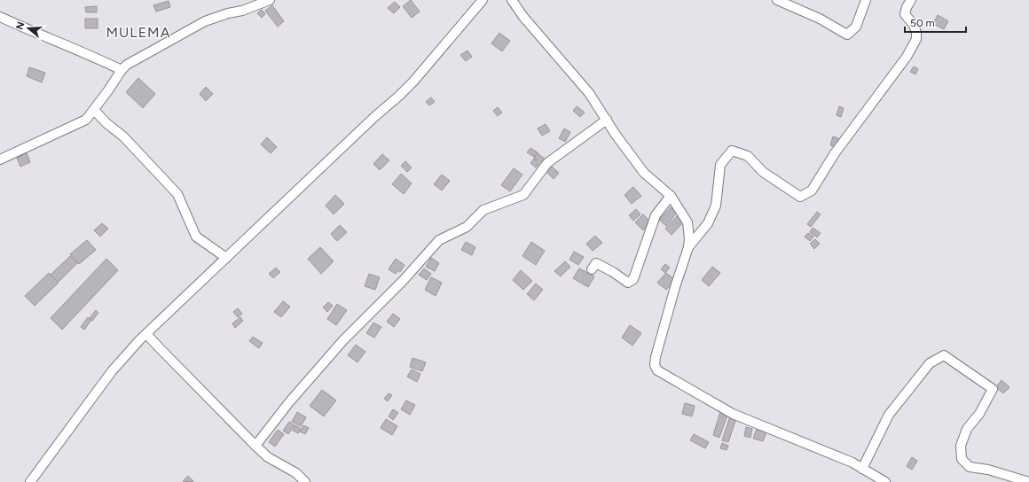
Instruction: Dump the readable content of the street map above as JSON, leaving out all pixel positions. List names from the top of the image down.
{
  "districts": ["MULEMA"],
  "scale_bar": "50 m",
  "north": "left"
}
